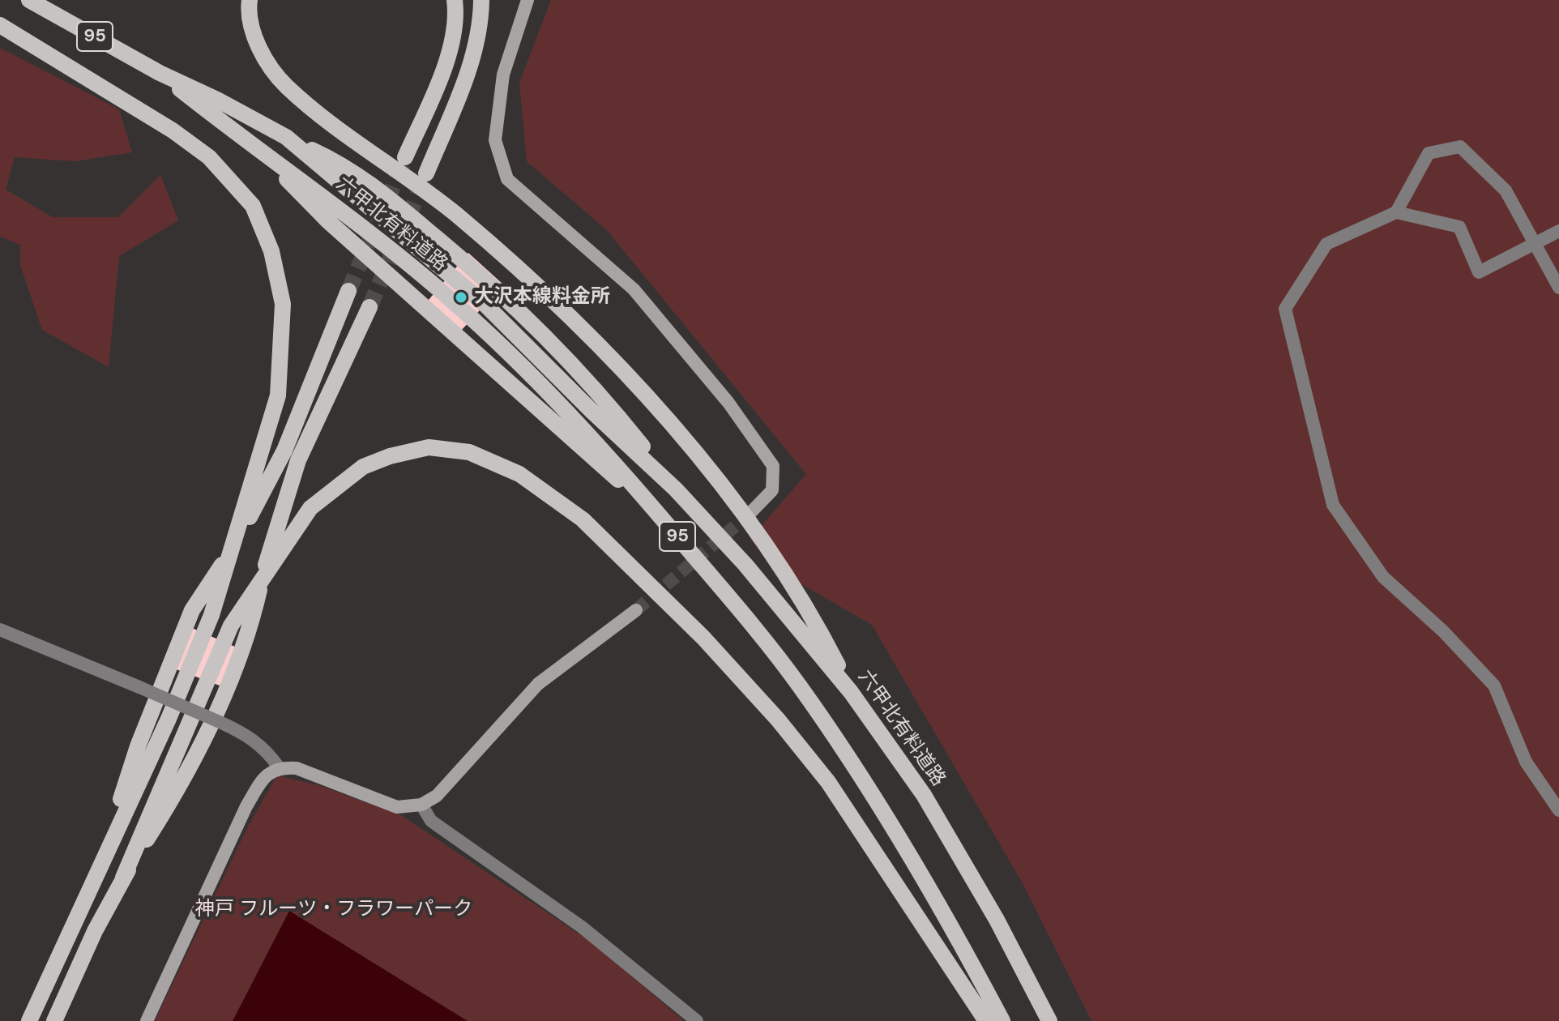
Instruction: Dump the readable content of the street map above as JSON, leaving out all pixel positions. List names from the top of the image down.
{
  "streets": {
    "main road": ["95", "六甲北有料道路"]
  },
  "parks": ["神戸 フルーツ・フラワーパーク"],
  "places": ["大沢本線料金所"]
}
